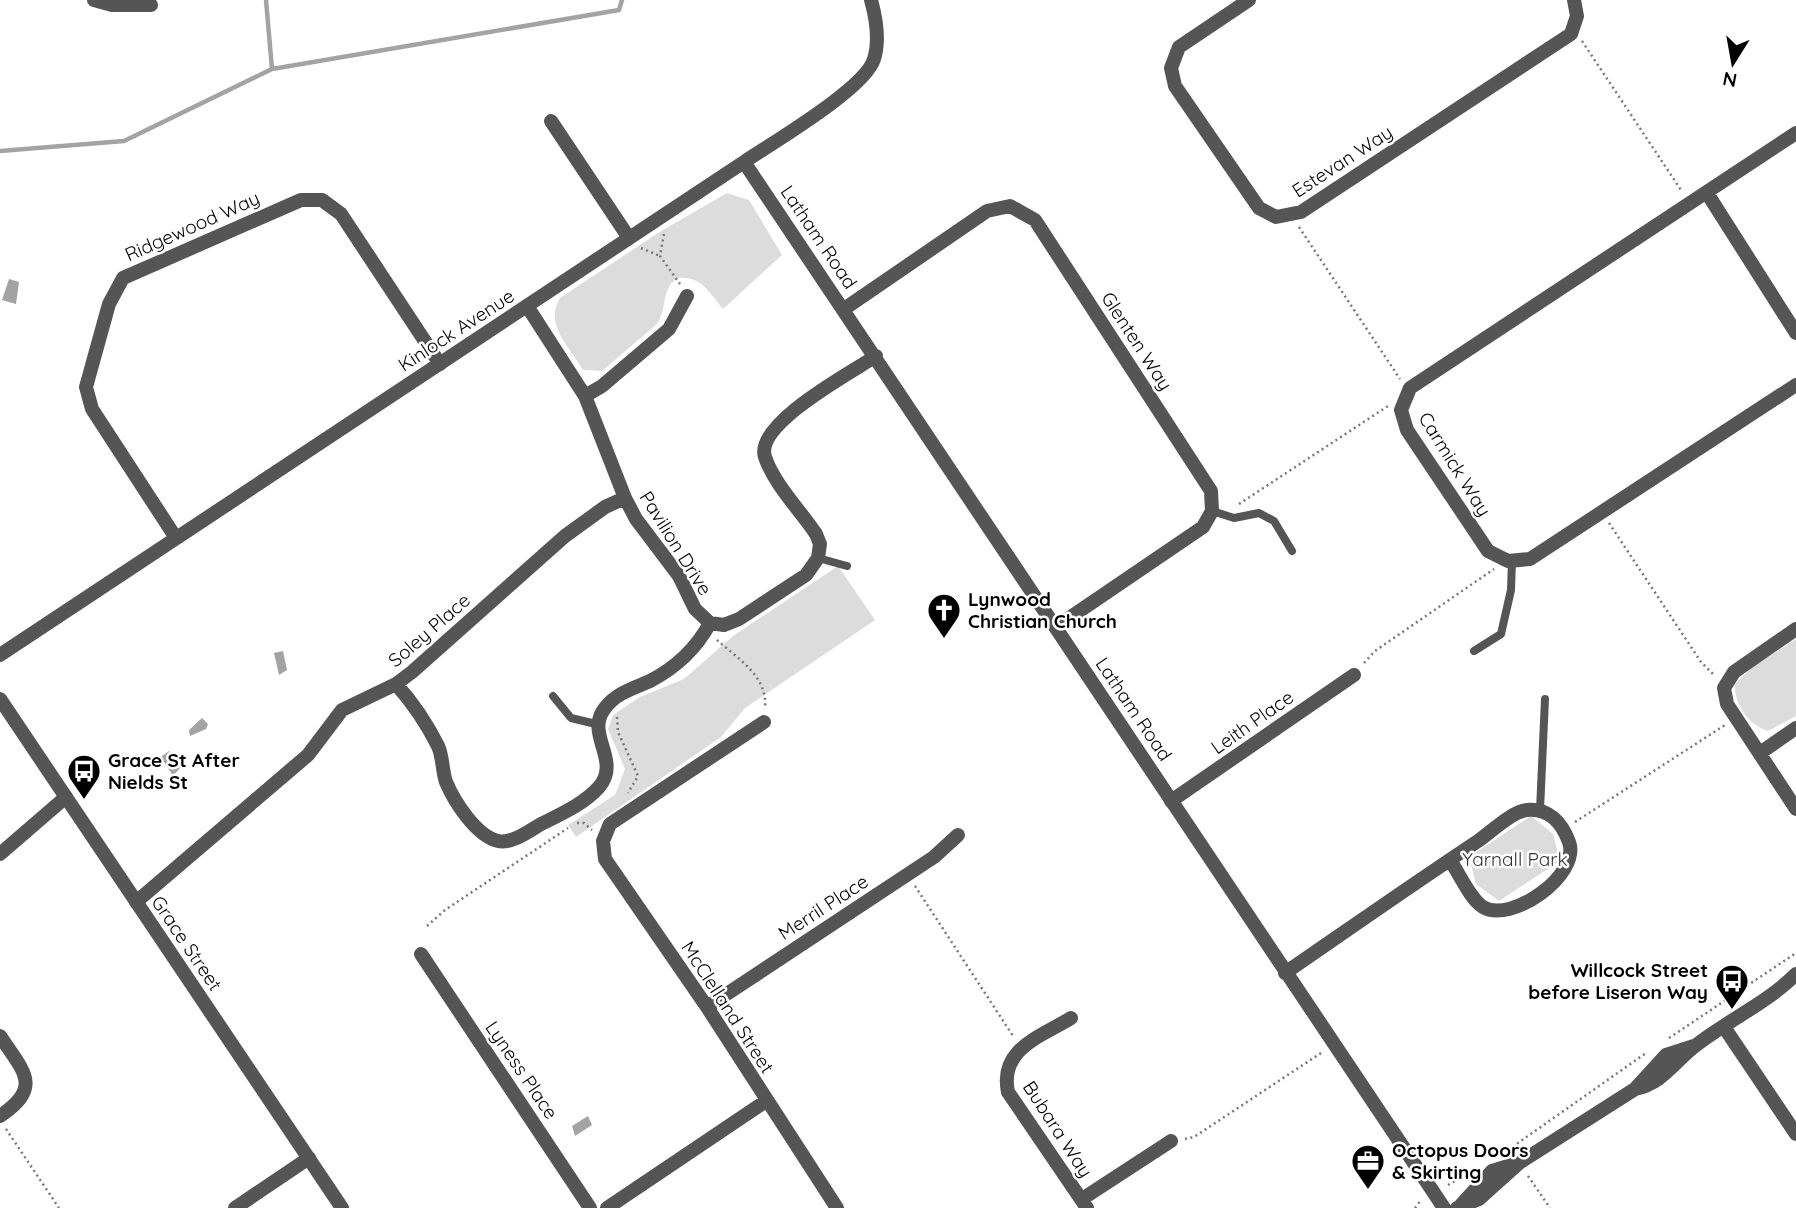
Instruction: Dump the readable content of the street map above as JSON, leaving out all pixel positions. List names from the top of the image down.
{
  "streets": {
    "street": [
      "Estevan Way",
      "Ridgewood Way",
      "Latham Road",
      "Kinlock Avenue",
      "Glenten Way",
      "Carmick Way",
      "Pavilion Drive",
      "Soley Place",
      "Leith Place",
      "Merril Place",
      "Grace Street",
      "McClelland Street",
      "Lyness Place",
      "Bubara Way"
    ]
  },
  "crossings": [
    ["Ridgewood Way", "Kinlock Avenue"],
    ["Latham Road", "Kinlock Avenue"],
    ["Latham Road", "Glenten Way"],
    ["Latham Road", "Leith Place"],
    ["Kinlock Avenue", "Pavilion Drive"],
    ["Pavilion Drive", "Soley Place"],
    ["Soley Place", "Grace Street"],
    ["Merril Place", "McClelland Street"]
  ],
  "parks": ["Yarnall Park"],
  "places": {
    "church": ["Lynwood Christian Church"],
    "bus stop": ["Grace St After Nields St", "Willcock Street before Liseron Way"],
    "office": ["Octopus Doors & Skirting"]
  },
  "north": "bottom"
}
